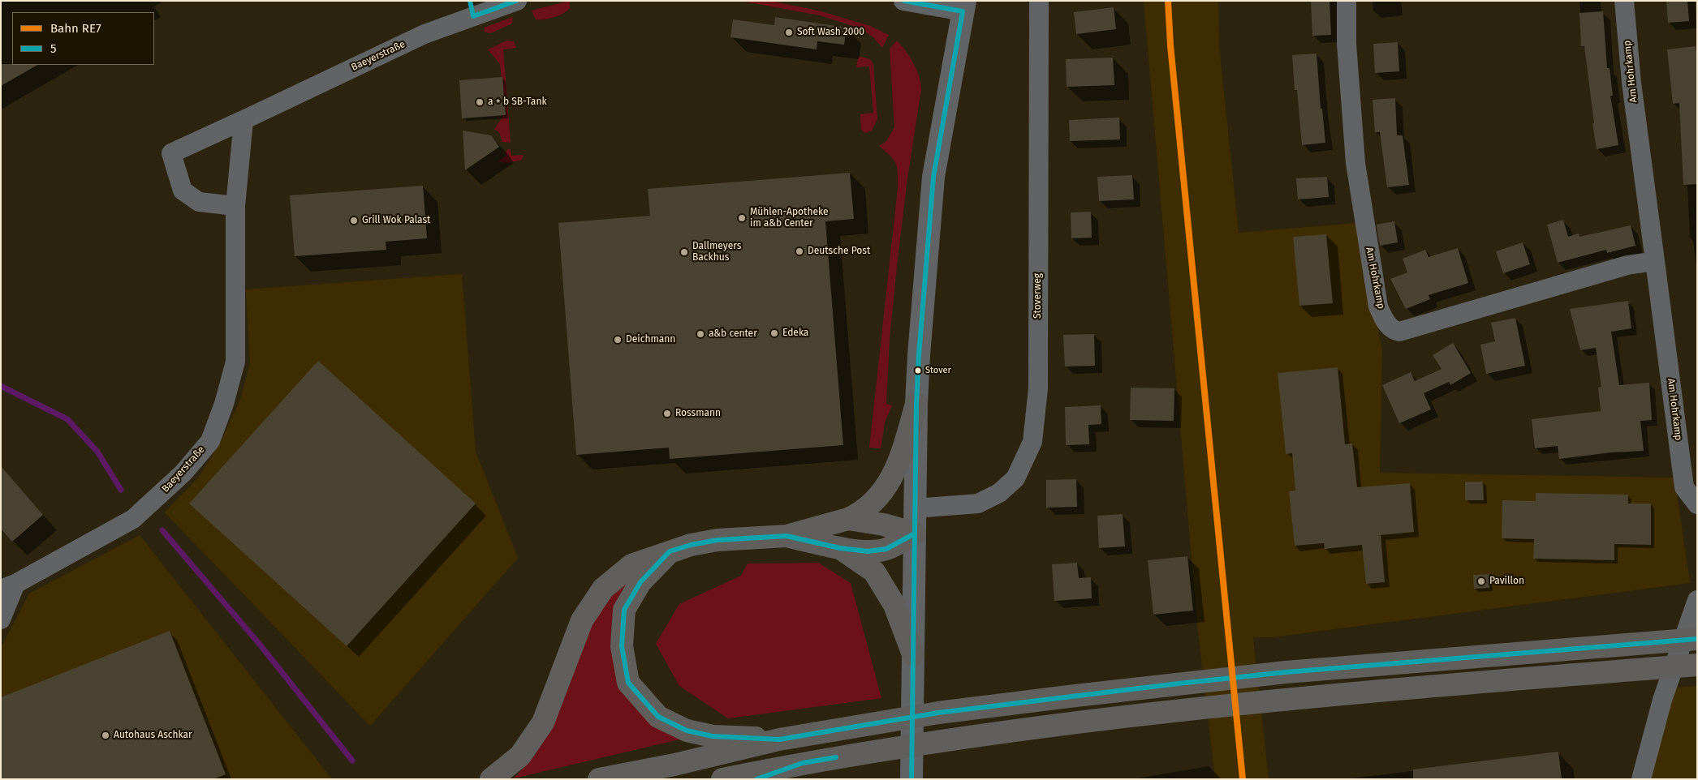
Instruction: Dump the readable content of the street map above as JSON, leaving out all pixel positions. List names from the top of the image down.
{
  "streets": {
    "street": ["Baeyerstraße", "Am Hohrkamp", "Stoverweg"]
  },
  "places": [
    "Soft Wash 2000",
    "a + b SB-Tank",
    "Mühlen-Apotheke im a&b Center",
    "Grill Wok Palast",
    "Deutsche Post",
    "Dallmeyers Backhus",
    "Edeka",
    "a&b center",
    "Deichmann",
    "Stover",
    "Rossmann",
    "Pavillon",
    "Autohaus Aschkar"
  ],
  "lines": ["rail line RE7", "transit line 5"],
  "legend": ["Bahn RE7", "5"]
}
